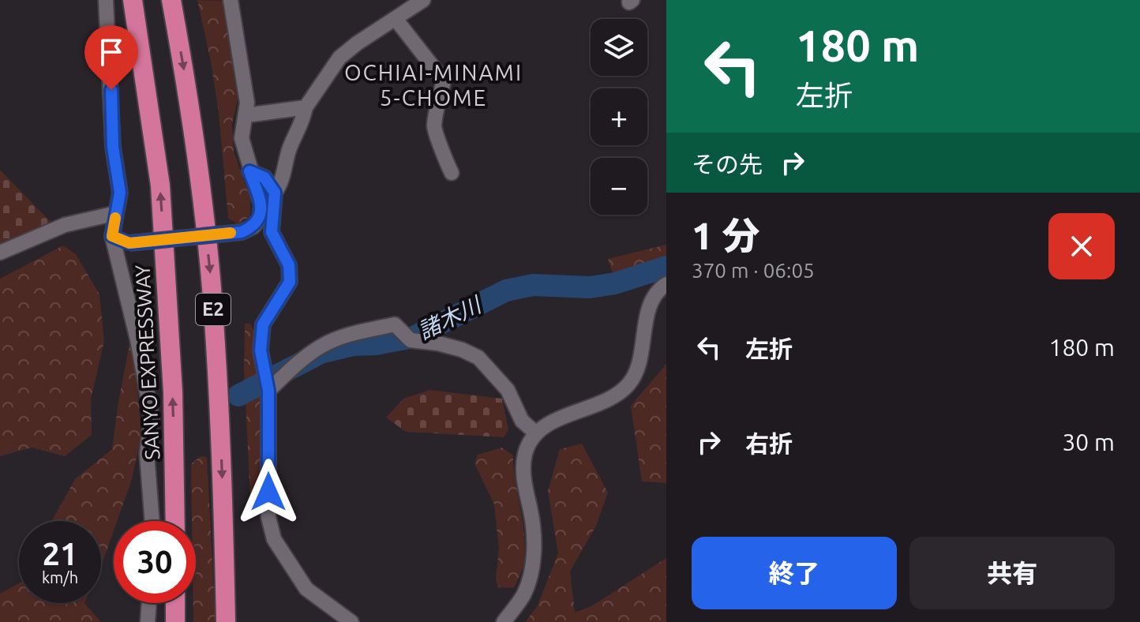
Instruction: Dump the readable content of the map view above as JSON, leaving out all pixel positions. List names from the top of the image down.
{
  "streets": {
    "highway": ["E2", "SANYO EXPRESSWAY"]
  },
  "districts": ["OCHIAI-MINAMI 5-CHOME"],
  "water": ["諸木川"],
  "page": {
    "turn": ["180 m", "左折"],
    "map_buttons": ["+", "−"],
    "then": "その先",
    "heading": ["1 分", "370 m · 06:05"],
    "list": [
      {
        "name": "左折",
        "value": "180 m"
      },
      {
        "name": "右折",
        "value": "30 m"
      }
    ],
    "speed": "21 km/h",
    "limit": "30",
    "buttons": ["終了", "共有"]
  }
}
